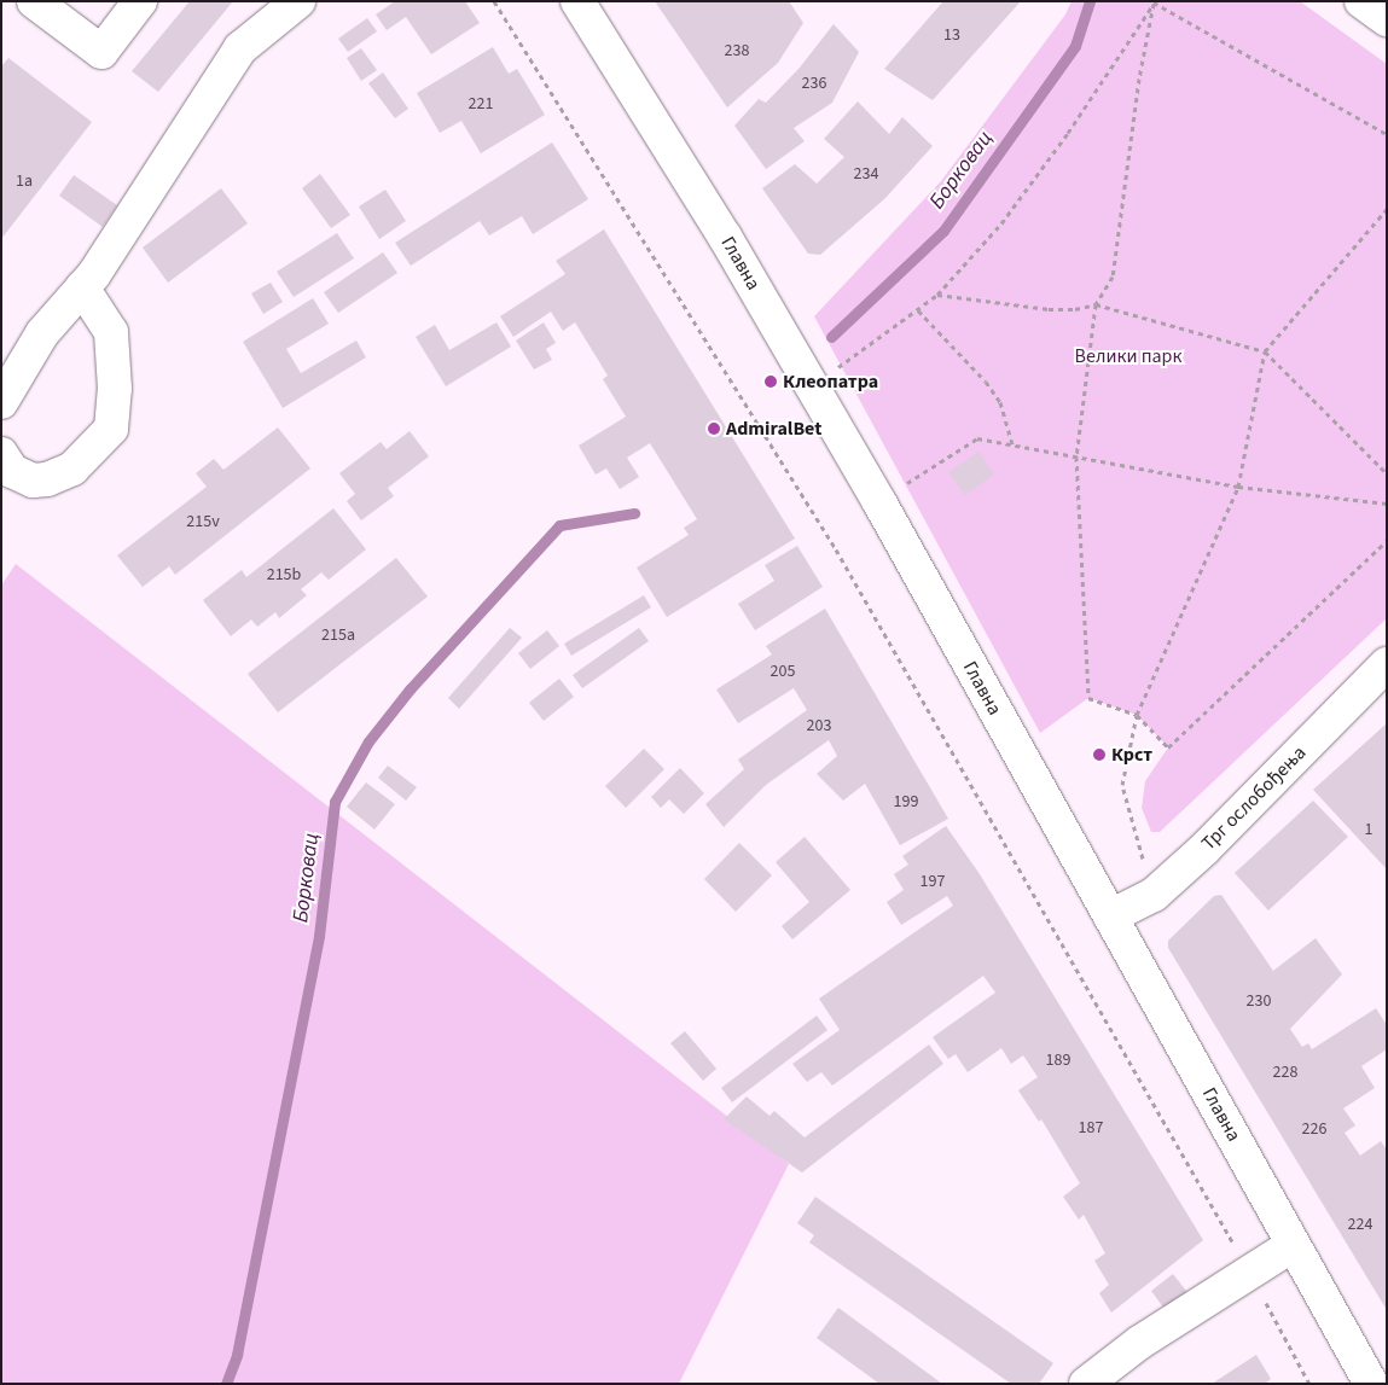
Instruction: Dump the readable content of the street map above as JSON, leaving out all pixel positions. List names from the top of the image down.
{
  "streets": {
    "main road": ["Главна", "Трг ослобођења"]
  },
  "crossings": [
    ["Главна", "Трг ослобођења"]
  ],
  "water": ["Борковац"],
  "parks": ["Велики парк"],
  "places": ["Клеопатра", "AdmiralBet", "Крст"],
  "house_numbers": [
    "13",
    "238",
    "236",
    "221",
    "234",
    "1a",
    "215v",
    "215b",
    "215a",
    "205",
    "203",
    "199",
    "1",
    "197",
    "230",
    "189",
    "228",
    "187",
    "226",
    "224"
  ]
}
